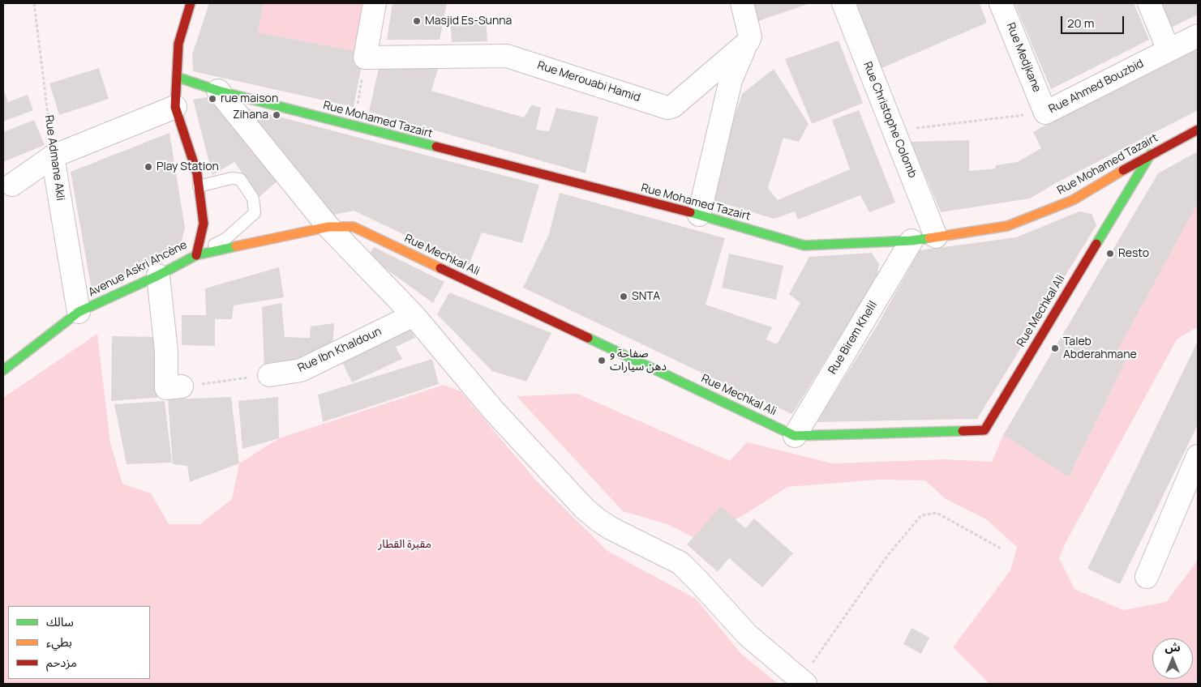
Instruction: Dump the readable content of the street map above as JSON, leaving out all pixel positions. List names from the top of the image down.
{
  "streets": {
    "street": [
      "Rue Medjkane",
      "Rue Merouabi Hamid",
      "Rue Ahmed Bouzbid",
      "Rue Mohamed Tazairt",
      "Rue Christophe Colomb",
      "Rue Admane Akli",
      "Rue Mechkal Ali",
      "Avenue Askri Ahcène",
      "Rue Birem Khelil",
      "Rue Ibn Khaldoun"
    ]
  },
  "crossings": [
    ["Rue Medjkane", "Rue Ahmed Bouzbid"],
    ["Rue Ahmed Bouzbid", "Rue Christophe Colomb"],
    ["Rue Mohamed Tazairt", "Rue Christophe Colomb"],
    ["Rue Mohamed Tazairt", "Rue Mechkal Ali"],
    ["Rue Mohamed Tazairt", "Avenue Askri Ahcène"],
    ["Rue Mohamed Tazairt", "Rue Birem Khelil"],
    ["Rue Admane Akli", "Avenue Askri Ahcène"],
    ["Rue Mechkal Ali", "Avenue Askri Ahcène"],
    ["Rue Mechkal Ali", "Rue Birem Khelil"]
  ],
  "parks": ["مقبرة القطار"],
  "places": [
    "Masjid Es-Sunna",
    "rue maison",
    "Zihana",
    "Play Station",
    "Resto",
    "SNTA",
    "Taleb Abderahmane",
    "صفاحة و دهن سيارات"
  ],
  "legend": ["سالك", "بطيء", "مزدحم"],
  "scale_bar": "20 m",
  "north": "top"
}
